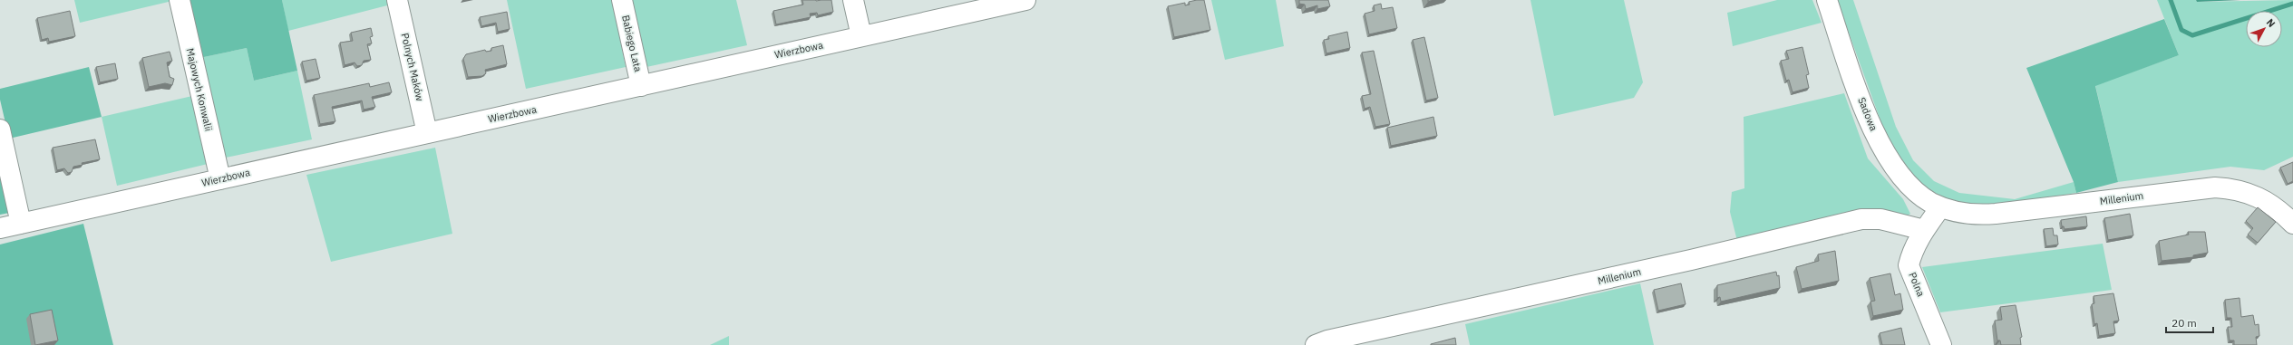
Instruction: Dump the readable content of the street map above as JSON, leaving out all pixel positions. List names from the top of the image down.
{
  "streets": {
    "street": [
      "Babiego Lata",
      "Wierzbowa",
      "Polnych Maków",
      "Majowych Konwalii",
      "Sadowa",
      "Millenium",
      "Polna"
    ]
  },
  "crossings": [
    ["Babiego Lata", "Wierzbowa"],
    ["Wierzbowa", "Polnych Maków"],
    ["Wierzbowa", "Majowych Konwalii"],
    ["Sadowa", "Millenium"],
    ["Sadowa", "Polna"],
    ["Millenium", "Polna"]
  ],
  "scale_bar": "20 m",
  "north": "top right"
}
